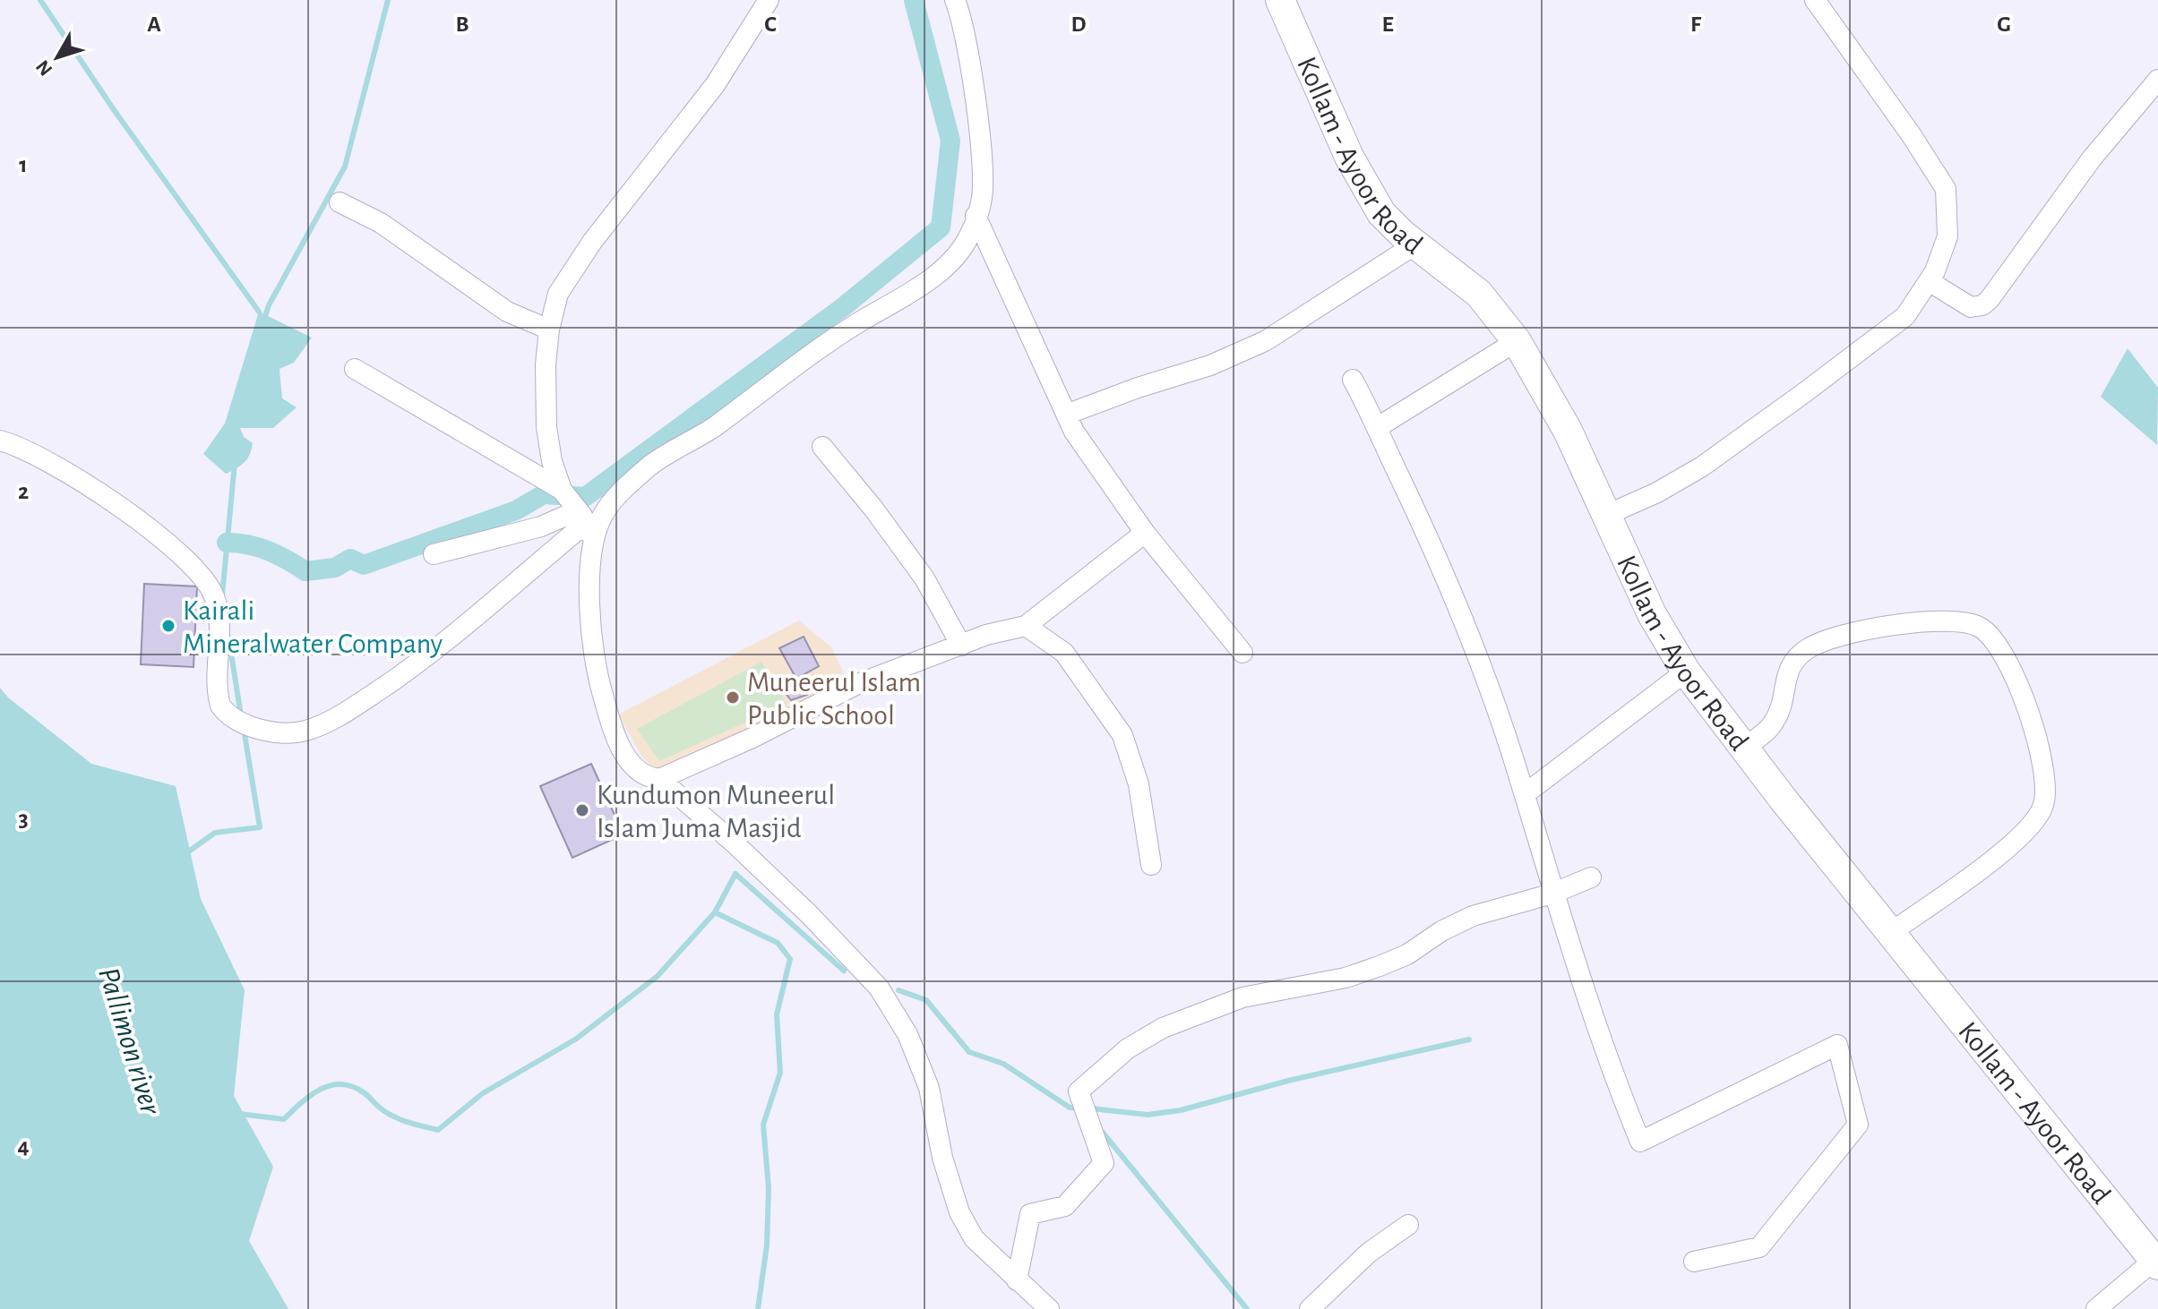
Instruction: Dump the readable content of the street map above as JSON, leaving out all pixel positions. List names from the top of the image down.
{
  "streets": {
    "main road": ["Kollam - Ayoor Road"]
  },
  "water": ["Pallimon river"],
  "places": ["Kairali Mineralwater Company", "Muneerul Islam Public School", "Kundumon Muneerul Islam Juma Masjid"],
  "north": "bottom left",
  "grid": {
    "columns": [
      "A",
      "B",
      "C",
      "D",
      "E",
      "F",
      "G"
    ],
    "rows": [
      "1",
      "2",
      "3",
      "4"
    ]
  }
}
